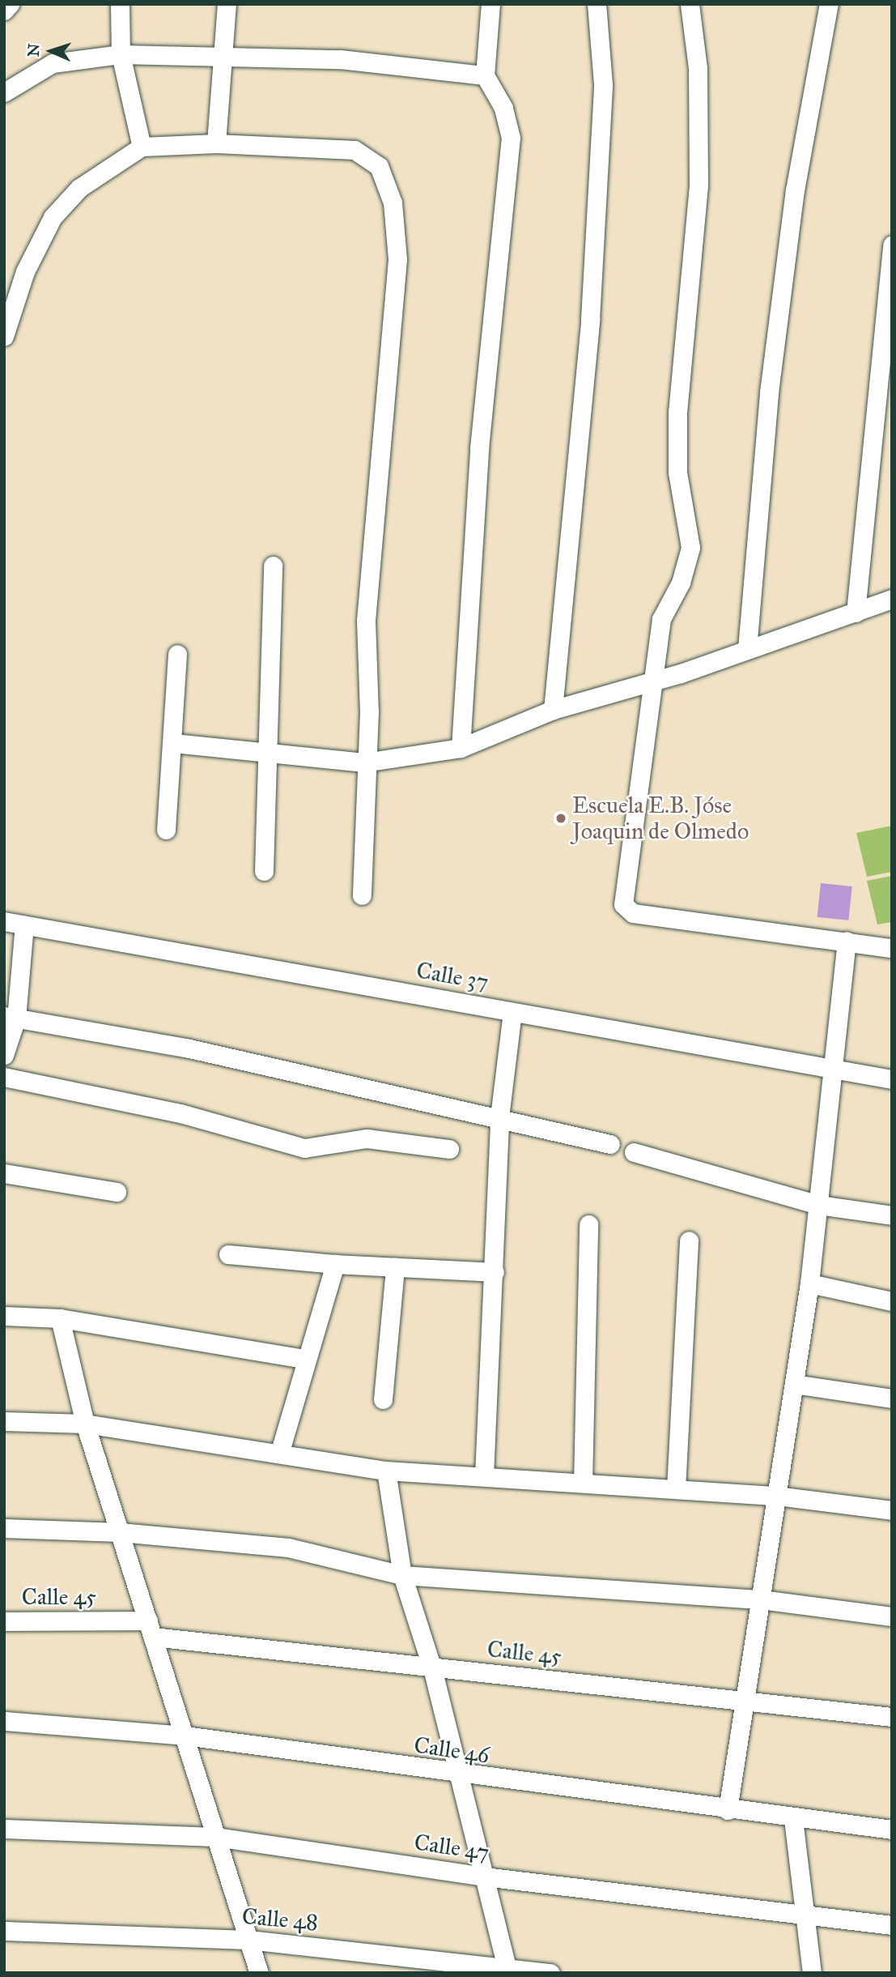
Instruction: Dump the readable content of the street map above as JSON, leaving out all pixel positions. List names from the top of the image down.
{
  "streets": {
    "street": [
      "Calle 37",
      "Calle 45",
      "Calle 46",
      "Calle 47",
      "Calle 48"
    ]
  },
  "places": ["Escuela E.B. Jóse Joaquin de Olmedo"],
  "north": "left"
}
